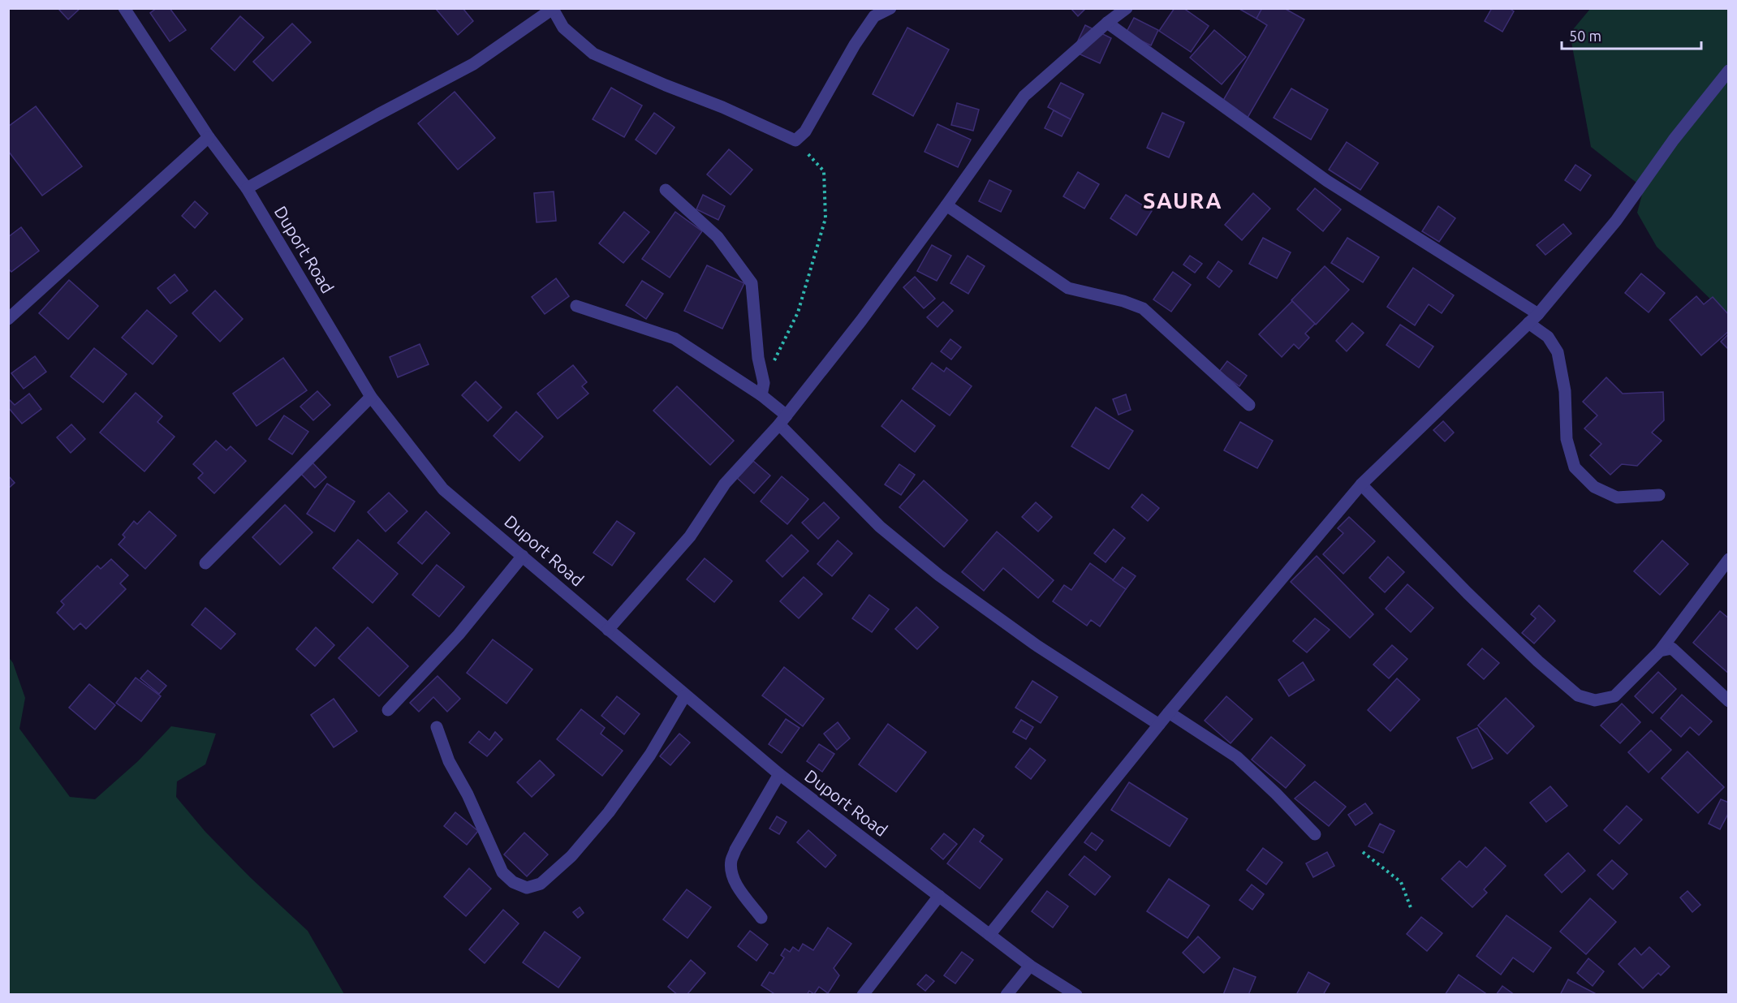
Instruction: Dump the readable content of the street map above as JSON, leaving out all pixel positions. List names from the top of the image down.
{
  "streets": {
    "street": ["Duport Road"]
  },
  "districts": ["SAURA"],
  "scale_bar": "50 m"
}
